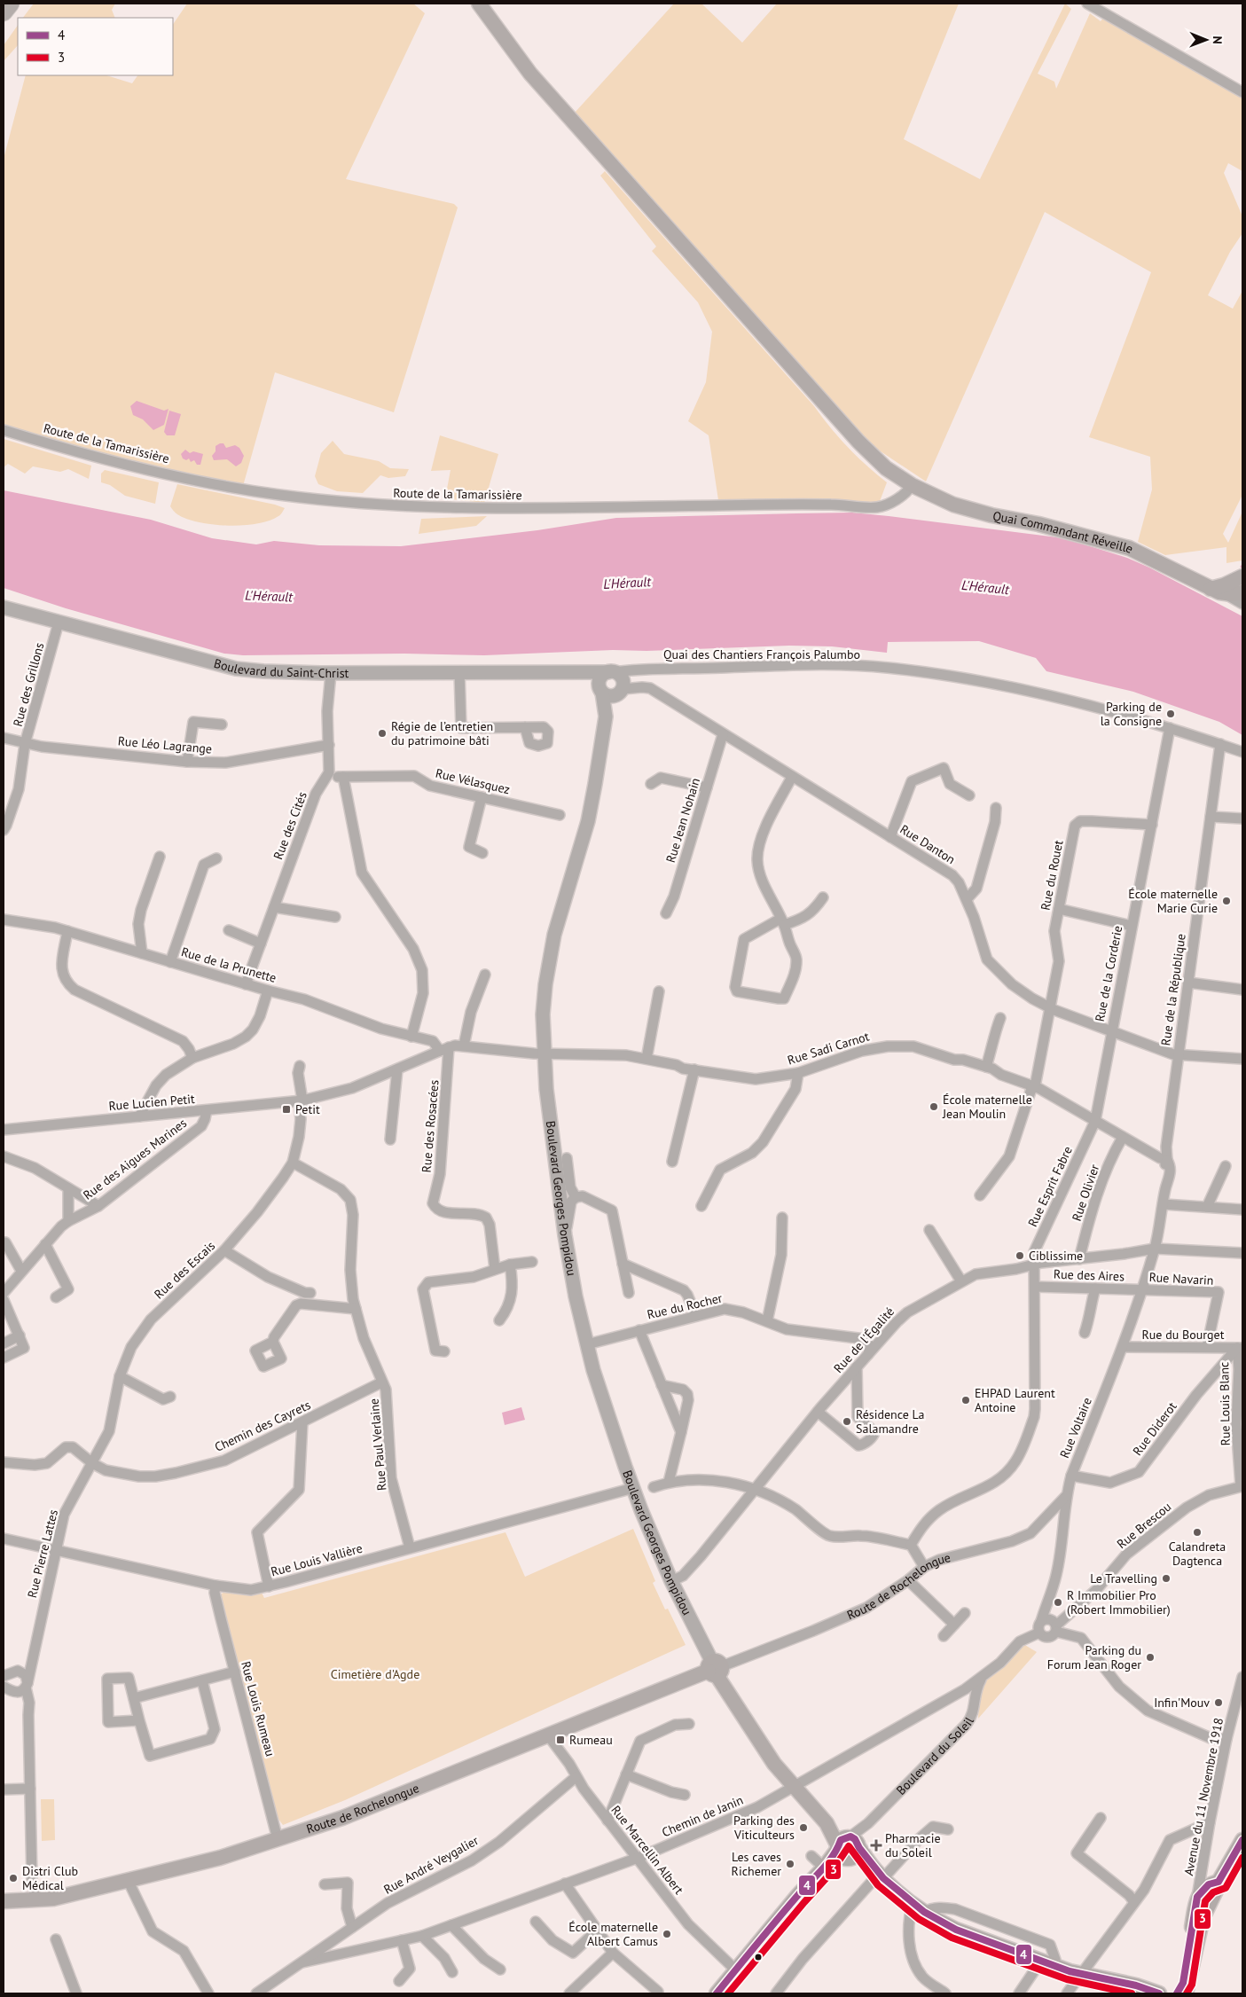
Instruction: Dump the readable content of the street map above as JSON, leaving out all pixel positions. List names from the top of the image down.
{
  "streets": {
    "main road": [
      "Quai Commandant Réveille",
      "Boulevard Georges Pompidou",
      "Route de Rochelongue",
      "Boulevard du Soleil"
    ],
    "street": [
      "Route de la Tamarissière",
      "Quai des Chantiers François Palumbo",
      "Boulevard du Saint-Christ",
      "Rue des Grillons",
      "Rue Léo Lagrange",
      "Rue Vélasquez",
      "Rue Jean Nohain",
      "Rue des Cités",
      "Rue Danton",
      "Rue du Rouet",
      "Rue de la Prunette",
      "Rue de la Corderie",
      "Rue de la République",
      "Rue Sadi Carnot",
      "Rue Lucien Petit",
      "Rue des Rosacées",
      "Rue des Aigues Marines",
      "Rue Esprit Fabre",
      "Rue Olivier",
      "Rue des Escais",
      "Rue des Aires",
      "Rue Navarin",
      "Rue du Rocher",
      "Rue du Bourget",
      "Rue de l'Égalité",
      "Rue Louis Blanc",
      "Chemin des Cayrets",
      "Rue Voltaire",
      "Rue Diderot",
      "Rue Paul Verlaine",
      "Rue Brescou",
      "Rue Pierre Lattes",
      "Rue Louis Vallière",
      "Rue Louis Rumeau",
      "Avenue du 11 Novembre 1918",
      "Chemin de Janin",
      "Rue Marcellin Albert",
      "Rue André Veygalier"
    ]
  },
  "crossings": [
    ["Route de la Tamarissière", "Quai Commandant Réveille"],
    ["Quai des Chantiers François Palumbo", "Boulevard du Saint-Christ"],
    ["Quai des Chantiers François Palumbo", "Rue Danton"],
    ["Quai des Chantiers François Palumbo", "Rue de la Corderie"],
    ["Quai des Chantiers François Palumbo", "Rue de la République"],
    ["Quai des Chantiers François Palumbo", "Boulevard Georges Pompidou"],
    ["Boulevard du Saint-Christ", "Rue des Grillons"],
    ["Boulevard du Saint-Christ", "Rue des Cités"],
    ["Boulevard du Saint-Christ", "Rue Danton"],
    ["Boulevard du Saint-Christ", "Boulevard Georges Pompidou"],
    ["Rue des Grillons", "Rue Léo Lagrange"],
    ["Rue Léo Lagrange", "Rue des Cités"],
    ["Rue Vélasquez", "Rue des Cités"],
    ["Rue Jean Nohain", "Rue Danton"],
    ["Rue des Cités", "Rue de la Prunette"],
    ["Rue Danton", "Rue du Rouet"],
    ["Rue Danton", "Rue de la Corderie"],
    ["Rue Danton", "Rue de la République"],
    ["Rue Danton", "Boulevard Georges Pompidou"],
    ["Rue du Rouet", "Rue de la Corderie"],
    ["Rue du Rouet", "Rue Sadi Carnot"],
    ["Rue de la Prunette", "Rue Sadi Carnot"],
    ["Rue de la Prunette", "Rue Lucien Petit"],
    ["Rue de la Prunette", "Rue des Rosacées"],
    ["Rue de la Corderie", "Rue Sadi Carnot"],
    ["Rue de la Corderie", "Rue Esprit Fabre"],
    ["Rue de la République", "Rue Sadi Carnot"],
    ["Rue de la République", "Rue de l'Égalité"],
    ["Rue de la République", "Rue Voltaire"],
    ["Rue Sadi Carnot", "Rue Lucien Petit"],
    ["Rue Sadi Carnot", "Rue des Rosacées"],
    ["Rue Sadi Carnot", "Rue Esprit Fabre"],
    ["Rue Sadi Carnot", "Rue Olivier"],
    ["Rue Sadi Carnot", "Boulevard Georges Pompidou"],
    ["Rue Lucien Petit", "Rue des Rosacées"],
    ["Rue Lucien Petit", "Rue des Aigues Marines"],
    ["Rue Lucien Petit", "Rue des Escais"],
    ["Rue Esprit Fabre", "Rue des Aires"],
    ["Rue Esprit Fabre", "Rue de l'Égalité"],
    ["Rue Olivier", "Rue de l'Égalité"],
    ["Boulevard Georges Pompidou", "Rue du Rocher"],
    ["Boulevard Georges Pompidou", "Rue de l'Égalité"],
    ["Boulevard Georges Pompidou", "Rue Louis Vallière"],
    ["Boulevard Georges Pompidou", "Route de Rochelongue"],
    ["Boulevard Georges Pompidou", "Boulevard du Soleil"],
    ["Boulevard Georges Pompidou", "Chemin de Janin"],
    ["Rue des Escais", "Chemin des Cayrets"],
    ["Rue des Escais", "Rue Paul Verlaine"],
    ["Rue des Escais", "Rue Pierre Lattes"],
    ["Rue des Aires", "Rue Navarin"],
    ["Rue des Aires", "Rue Voltaire"],
    ["Rue Navarin", "Rue du Bourget"],
    ["Rue Navarin", "Rue Voltaire"],
    ["Rue du Rocher", "Rue de l'Égalité"],
    ["Rue du Bourget", "Rue Louis Blanc"],
    ["Rue du Bourget", "Rue Voltaire"],
    ["Rue du Bourget", "Rue Diderot"],
    ["Rue de l'Égalité", "Rue Voltaire"],
    ["Rue Louis Blanc", "Rue Diderot"],
    ["Rue Louis Blanc", "Rue Brescou"],
    ["Chemin des Cayrets", "Rue Paul Verlaine"],
    ["Chemin des Cayrets", "Rue Pierre Lattes"],
    ["Rue Voltaire", "Rue Diderot"],
    ["Rue Voltaire", "Rue Brescou"],
    ["Rue Voltaire", "Route de Rochelongue"],
    ["Rue Voltaire", "Chemin de Janin"],
    ["Rue Paul Verlaine", "Rue Louis Vallière"],
    ["Rue Brescou", "Chemin de Janin"],
    ["Rue Pierre Lattes", "Rue Louis Vallière"],
    ["Rue Pierre Lattes", "Route de Rochelongue"],
    ["Rue Louis Vallière", "Rue Louis Rumeau"],
    ["Route de Rochelongue", "Rue Louis Rumeau"],
    ["Route de Rochelongue", "Rue Marcellin Albert"],
    ["Boulevard du Soleil", "Chemin de Janin"],
    ["Boulevard du Soleil", "Rue Marcellin Albert"],
    ["Chemin de Janin", "Rue Marcellin Albert"],
    ["Chemin de Janin", "Rue André Veygalier"],
    ["Rue Marcellin Albert", "Rue André Veygalier"]
  ],
  "water": ["L'Hérault"],
  "parks": ["Cimetière d'Agde"],
  "places": {
    "other": [
      "Parking de la Consigne",
      "Régie de l’entretien du patrimoine bâti",
      "École maternelle Marie Curie",
      "École maternelle Jean Moulin",
      "Ciblissime",
      "EHPAD Laurent Antoine",
      "Résidence La Salamandre",
      "Calandreta Dagtenca",
      "Le Travelling",
      "R Immobilier Pro (Robert Immobilier)",
      "Parking du Forum Jean Roger",
      "Infin'Mouv",
      "Parking des Viticulteurs",
      "Les caves Richemer",
      "Distri Club Médical",
      "École maternelle Albert Camus"
    ],
    "transit": ["Petit", "Rumeau"],
    "health": ["Pharmacie du Soleil"]
  },
  "lines": ["transit line 4", "transit line 3"],
  "legend": ["4", "3"],
  "north": "right"
}
